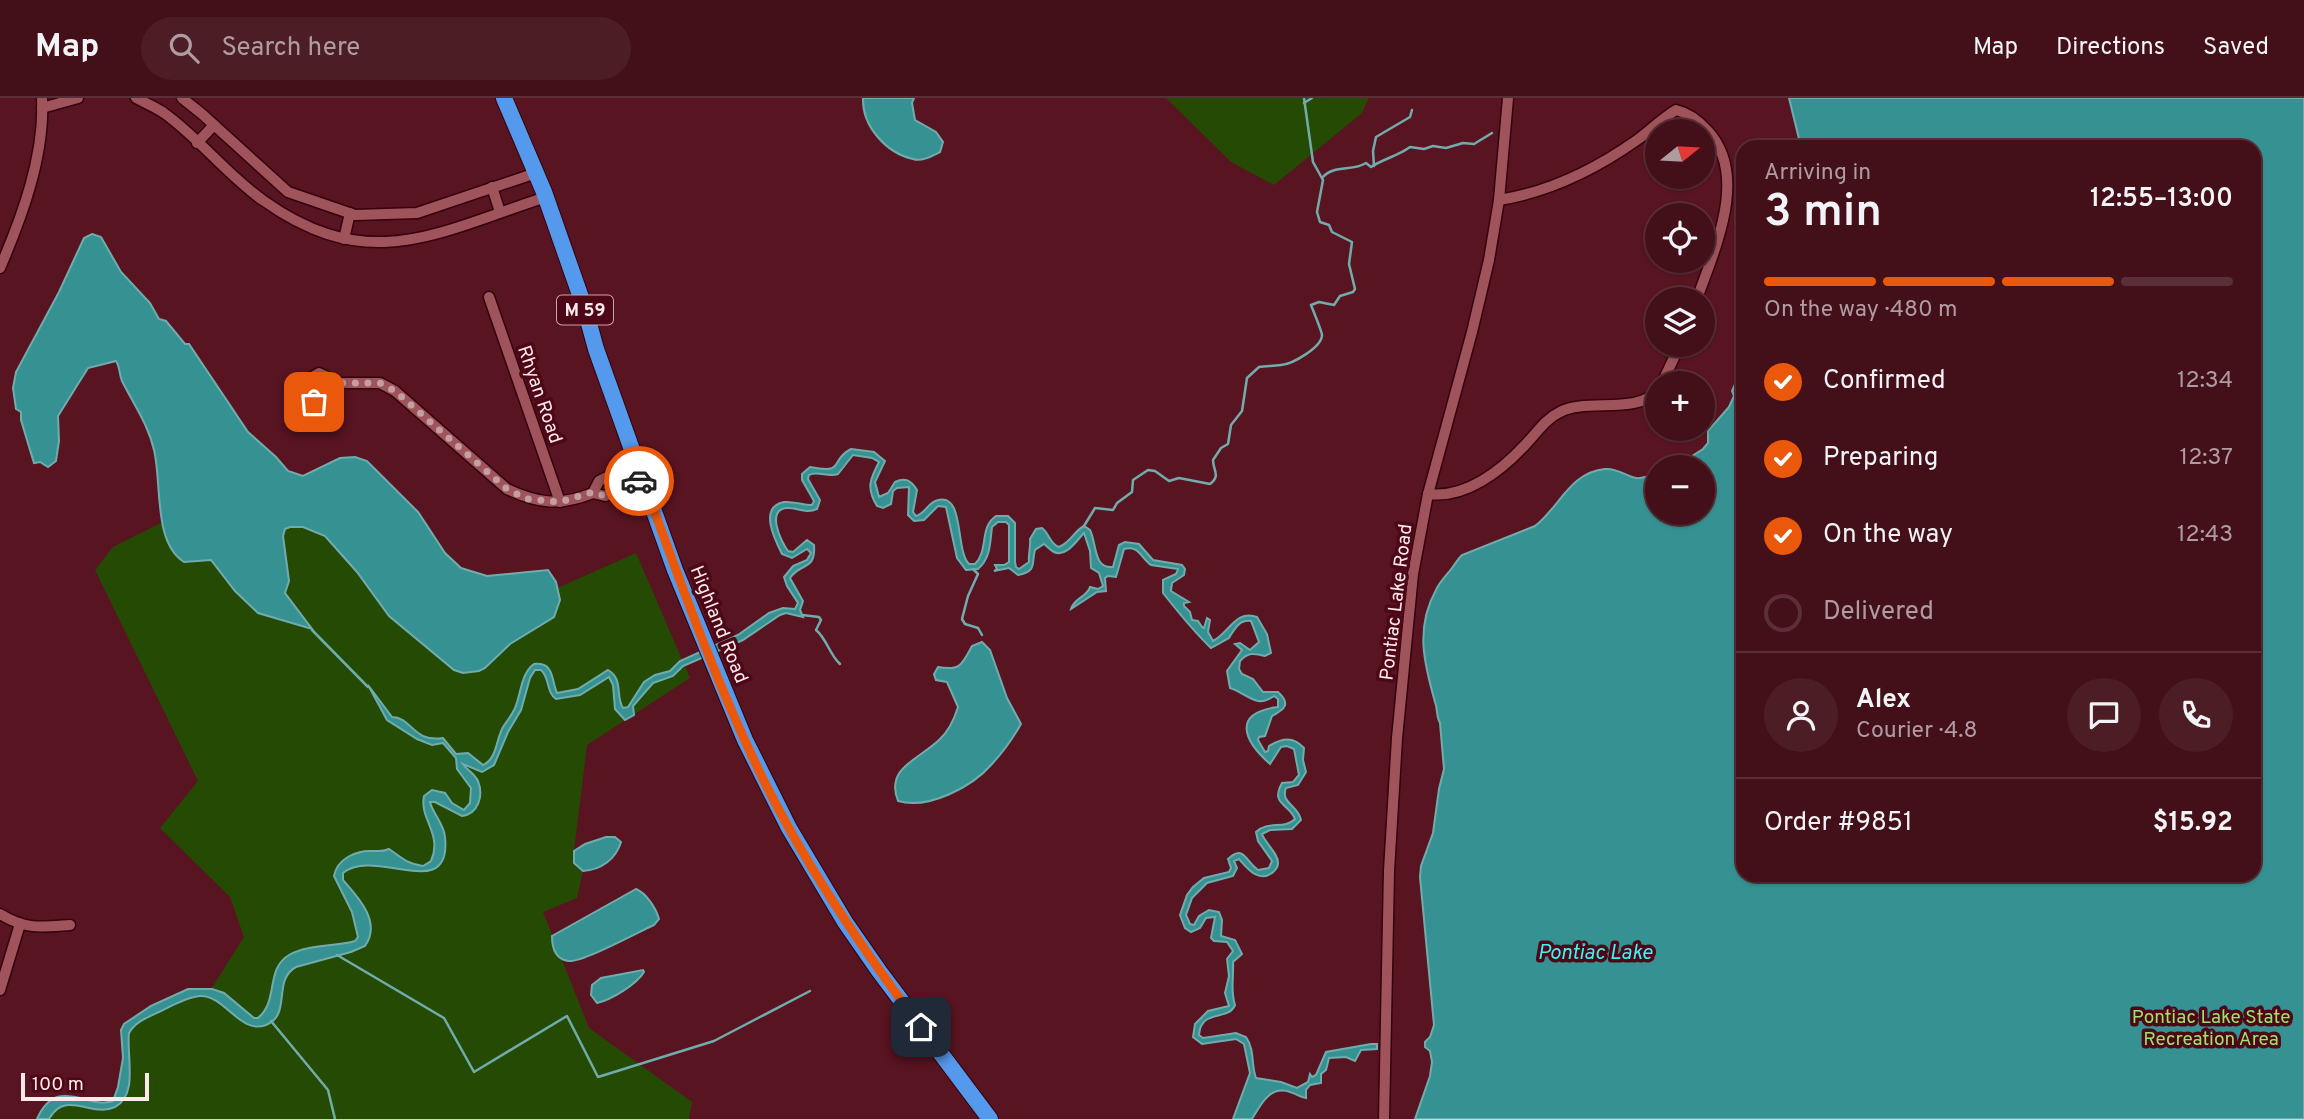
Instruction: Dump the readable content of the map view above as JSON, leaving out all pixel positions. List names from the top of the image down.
{
  "streets": {
    "highway": ["M 59", "Highland Road"],
    "street": ["Rhyan Road", "Pontiac Lake Road"]
  },
  "water": ["Pontiac Lake"],
  "parks": ["Pontiac Lake State Recreation Area"],
  "scale_bar": "100 m",
  "north": "right",
  "page": {
    "header": "Map",
    "search": "Search here",
    "nav": ["Map", "Directions", "Saved"],
    "map_buttons": ["+", "−"],
    "heading": ["3 min", "Arriving in", "12:55–13:00"],
    "panel": [
      "Alex",
      "Courier · 4.8",
      "Order #9851",
      "$15.92"
    ],
    "bar": "On the way · 480 m",
    "list": [
      ["Confirmed", "12:34"],
      ["Preparing", "12:37"],
      ["On the way", "12:43"],
      "Delivered"
    ],
    "scale": "100 m"
  }
}
